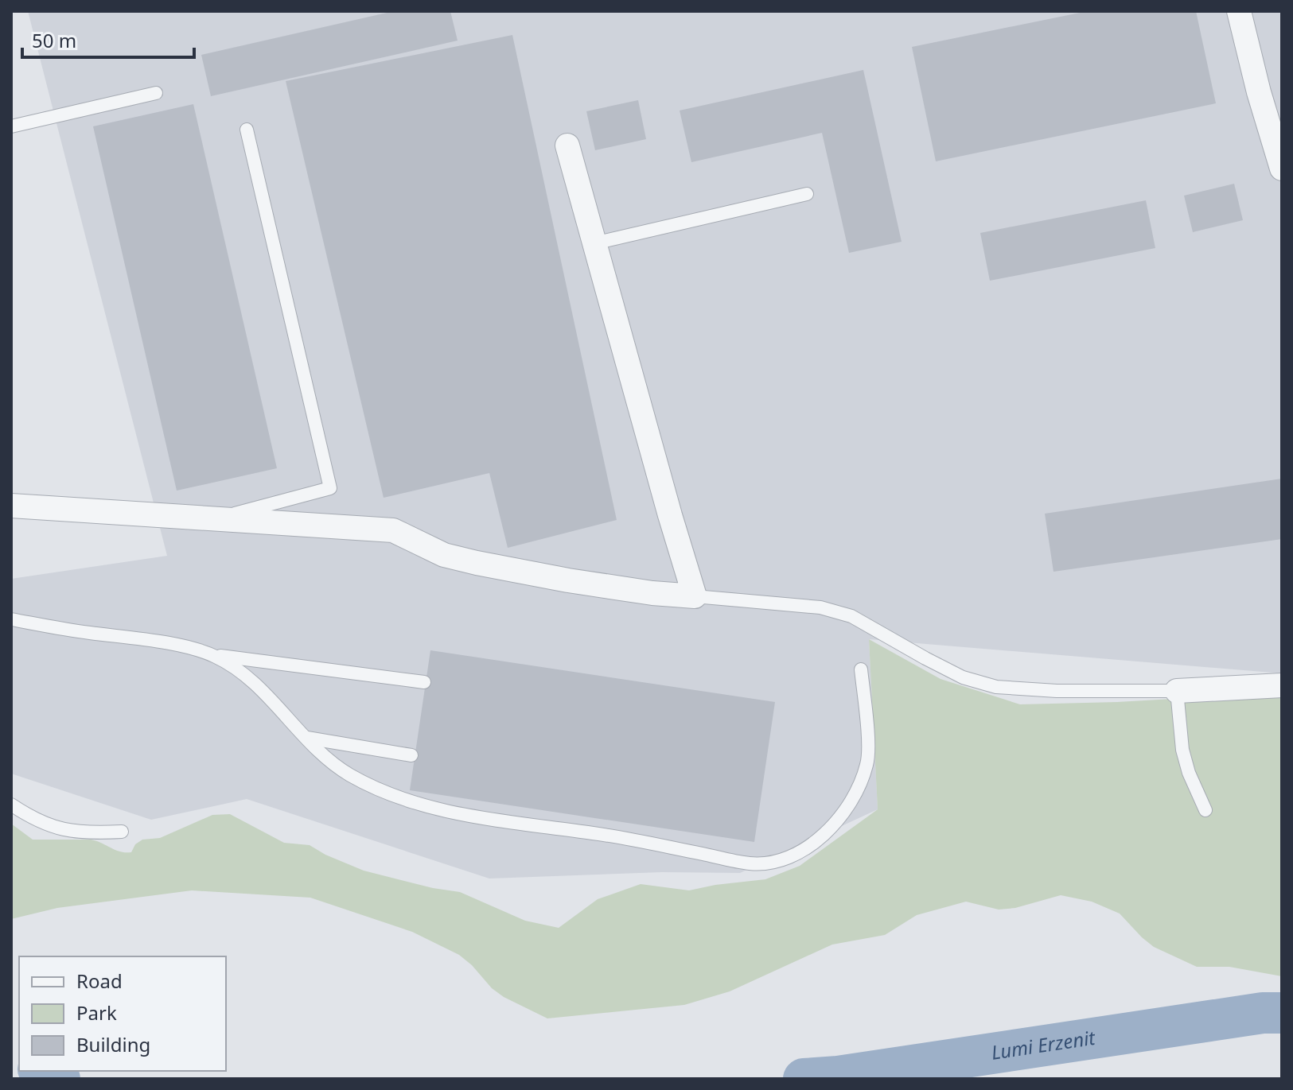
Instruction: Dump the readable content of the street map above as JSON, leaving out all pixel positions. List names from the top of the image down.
{
  "water": ["Lumi Erzenit"],
  "legend": ["Road", "Park", "Building"],
  "scale_bar": "50 m"
}
